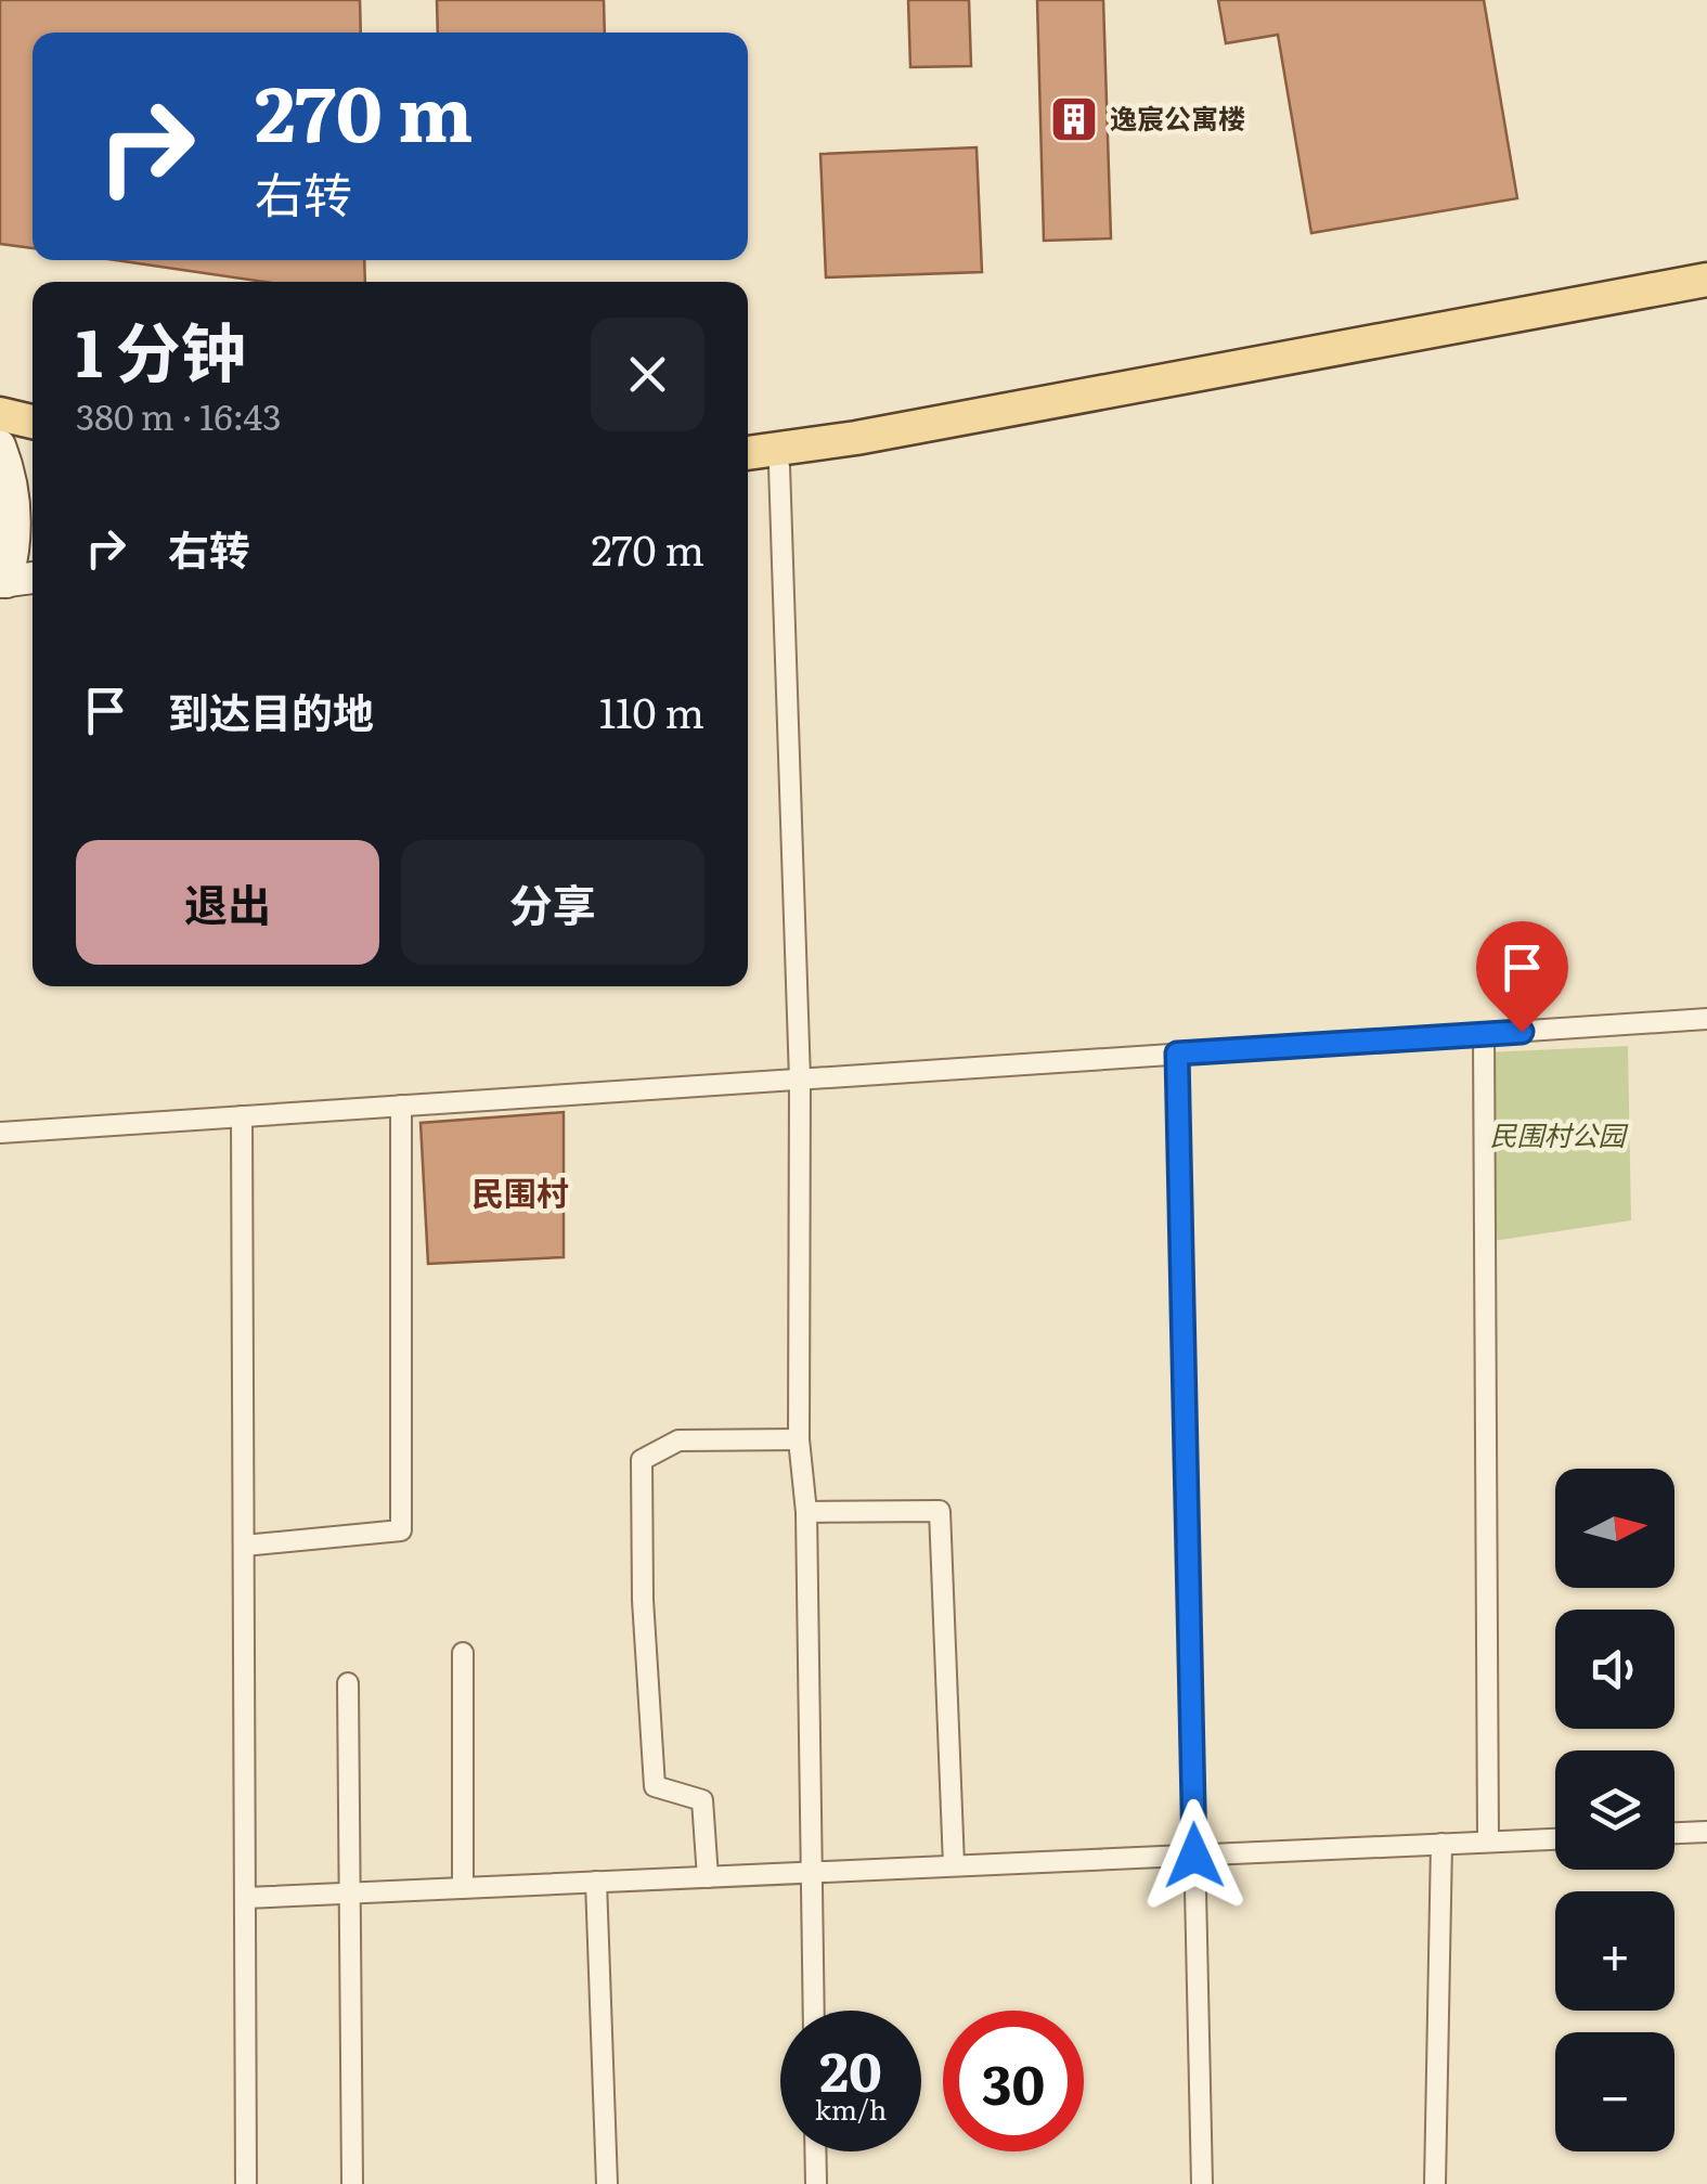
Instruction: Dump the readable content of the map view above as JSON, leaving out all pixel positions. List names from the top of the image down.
{
  "districts": ["民围村"],
  "parks": ["民围村公园"],
  "places": {
    "building": ["逸宸公寓楼"]
  },
  "north": "right",
  "page": {
    "turn": ["270 m", "右转"],
    "heading": ["1 分钟", "380 m · 16:43"],
    "list": [
      {
        "name": "右转",
        "value": "270 m"
      },
      {
        "name": "到达目的地",
        "value": "110 m"
      }
    ],
    "buttons": ["退出", "分享"],
    "map_buttons": ["+", "−"],
    "speed": "20 km/h",
    "limit": "30"
  }
}
